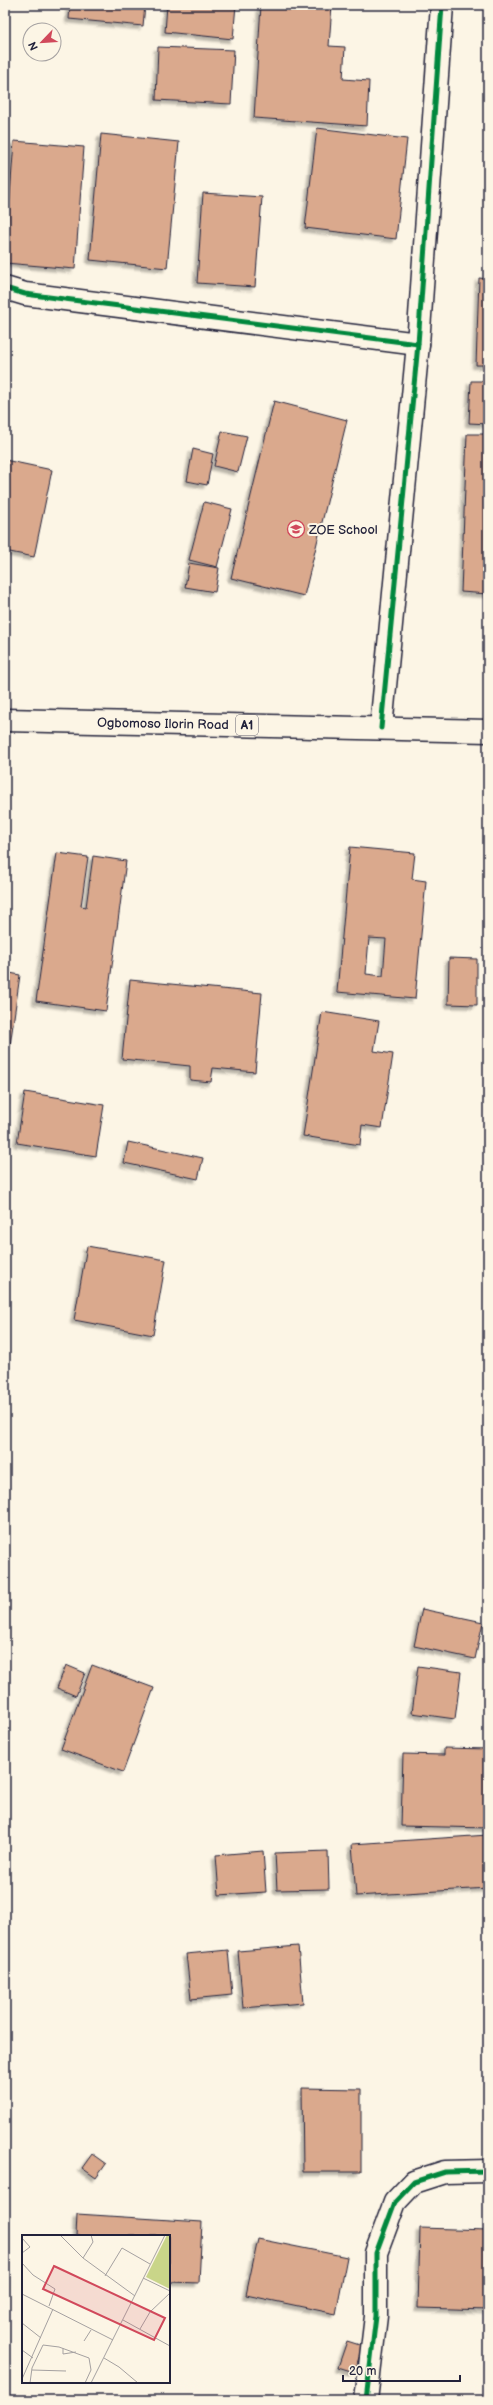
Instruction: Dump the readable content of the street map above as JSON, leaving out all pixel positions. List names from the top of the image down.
{
  "streets": {
    "main road": ["Ogbomoso Ilorin Road", "A1"]
  },
  "places": {
    "school or university": ["ZOE School"]
  },
  "scale_bar": "20 m",
  "north": "bottom left"
}
